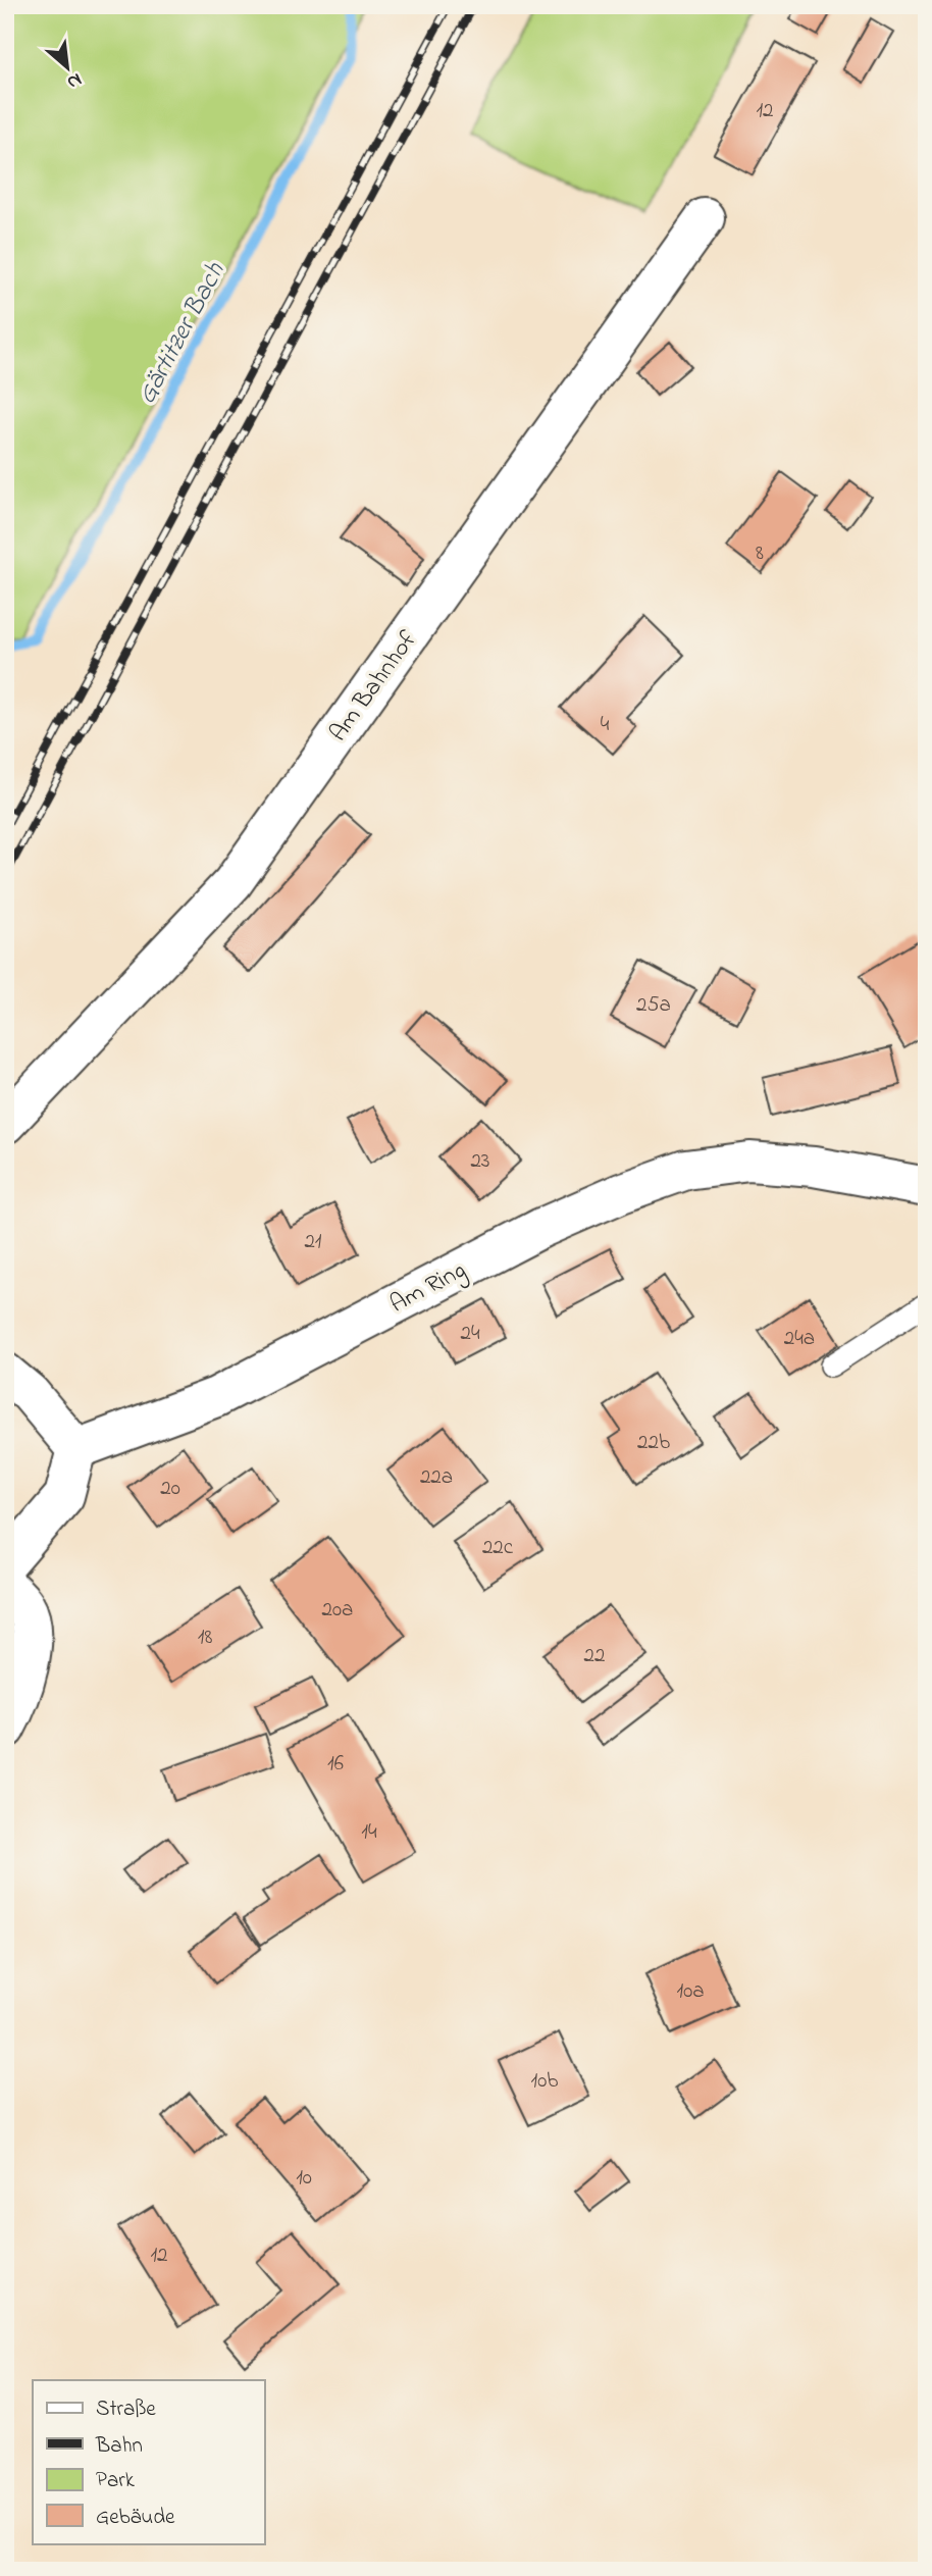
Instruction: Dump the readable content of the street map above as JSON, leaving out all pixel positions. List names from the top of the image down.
{
  "streets": {
    "street": ["Am Bahnhof", "Am Ring"]
  },
  "water": ["Gärtitzer Bach"],
  "house_numbers": [
    "12",
    "8",
    "4",
    "25a",
    "23",
    "21",
    "24",
    "24a",
    "22b",
    "22a",
    "20",
    "22c",
    "20a",
    "18",
    "22",
    "16",
    "14",
    "10a",
    "10b",
    "10",
    "12"
  ],
  "legend": [
    "Straße",
    "Bahn",
    "Park",
    "Gebäude"
  ],
  "north": "bottom right"
}
